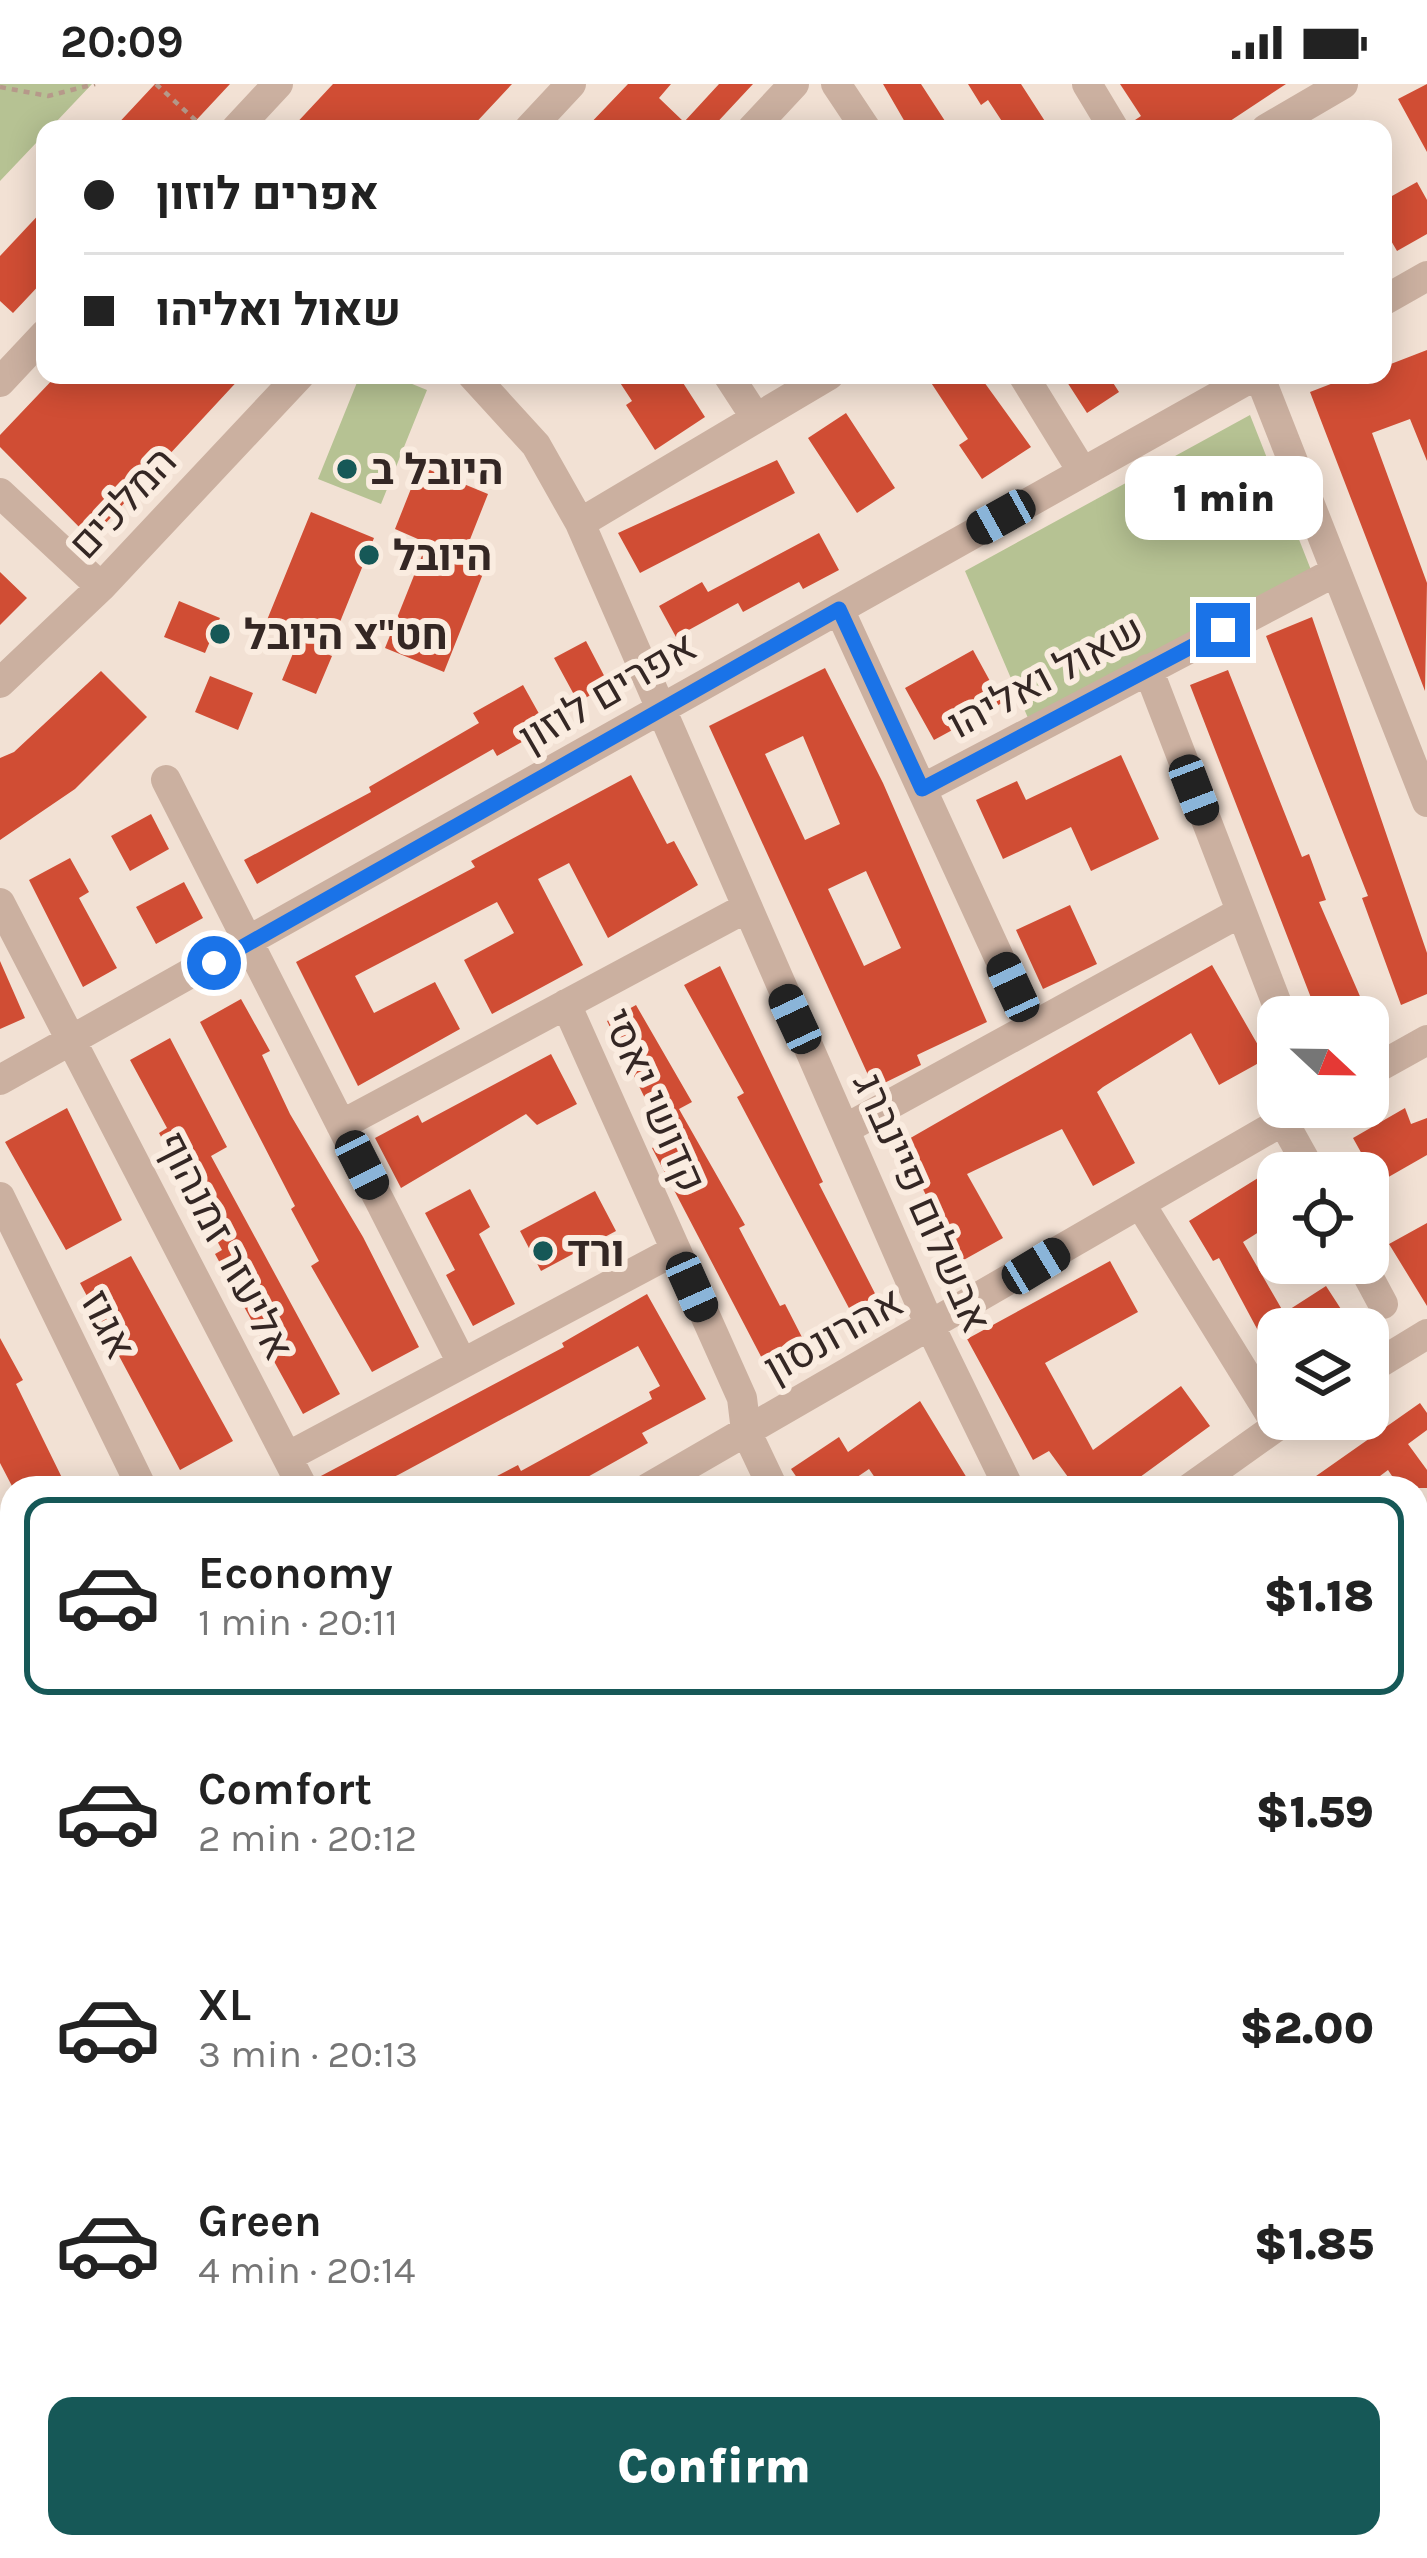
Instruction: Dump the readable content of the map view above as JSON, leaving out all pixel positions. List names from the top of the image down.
{
  "streets": {
    "street": [
      "המלכים",
      "שאול ואליהו",
      "אפרים לוזון",
      "קדושי יאסי",
      "אבשלום פיינברג",
      "אליעזר זמנהוף",
      "אגוז",
      "אהרונסון"
    ]
  },
  "crossings": [
    ["אפרים לוזון", "אבשלום פיינברג"],
    ["אפרים לוזון", "אליעזר זמנהוף"],
    ["קדושי יאסי", "אהרונסון"],
    ["אבשלום פיינברג", "אהרונסון"]
  ],
  "places": [
    "היובל ב",
    "היובל",
    "חט\"צ היובל",
    "ורד"
  ],
  "north": "right",
  "page": {
    "status": "20:09",
    "banner": ["אפרים לוזון", "שאול ואליהו"],
    "bubble": "1 min",
    "list": [
      {
        "name": "Economy",
        "note": "1 min · 20:11",
        "value": "$1.18"
      },
      {
        "name": "Comfort",
        "note": "2 min · 20:12",
        "value": "$1.59"
      },
      {
        "name": "XL",
        "note": "3 min · 20:13",
        "value": "$2.00"
      },
      {
        "name": "Green",
        "note": "4 min · 20:14",
        "value": "$1.85"
      }
    ],
    "buttons": "Confirm"
  }
}
